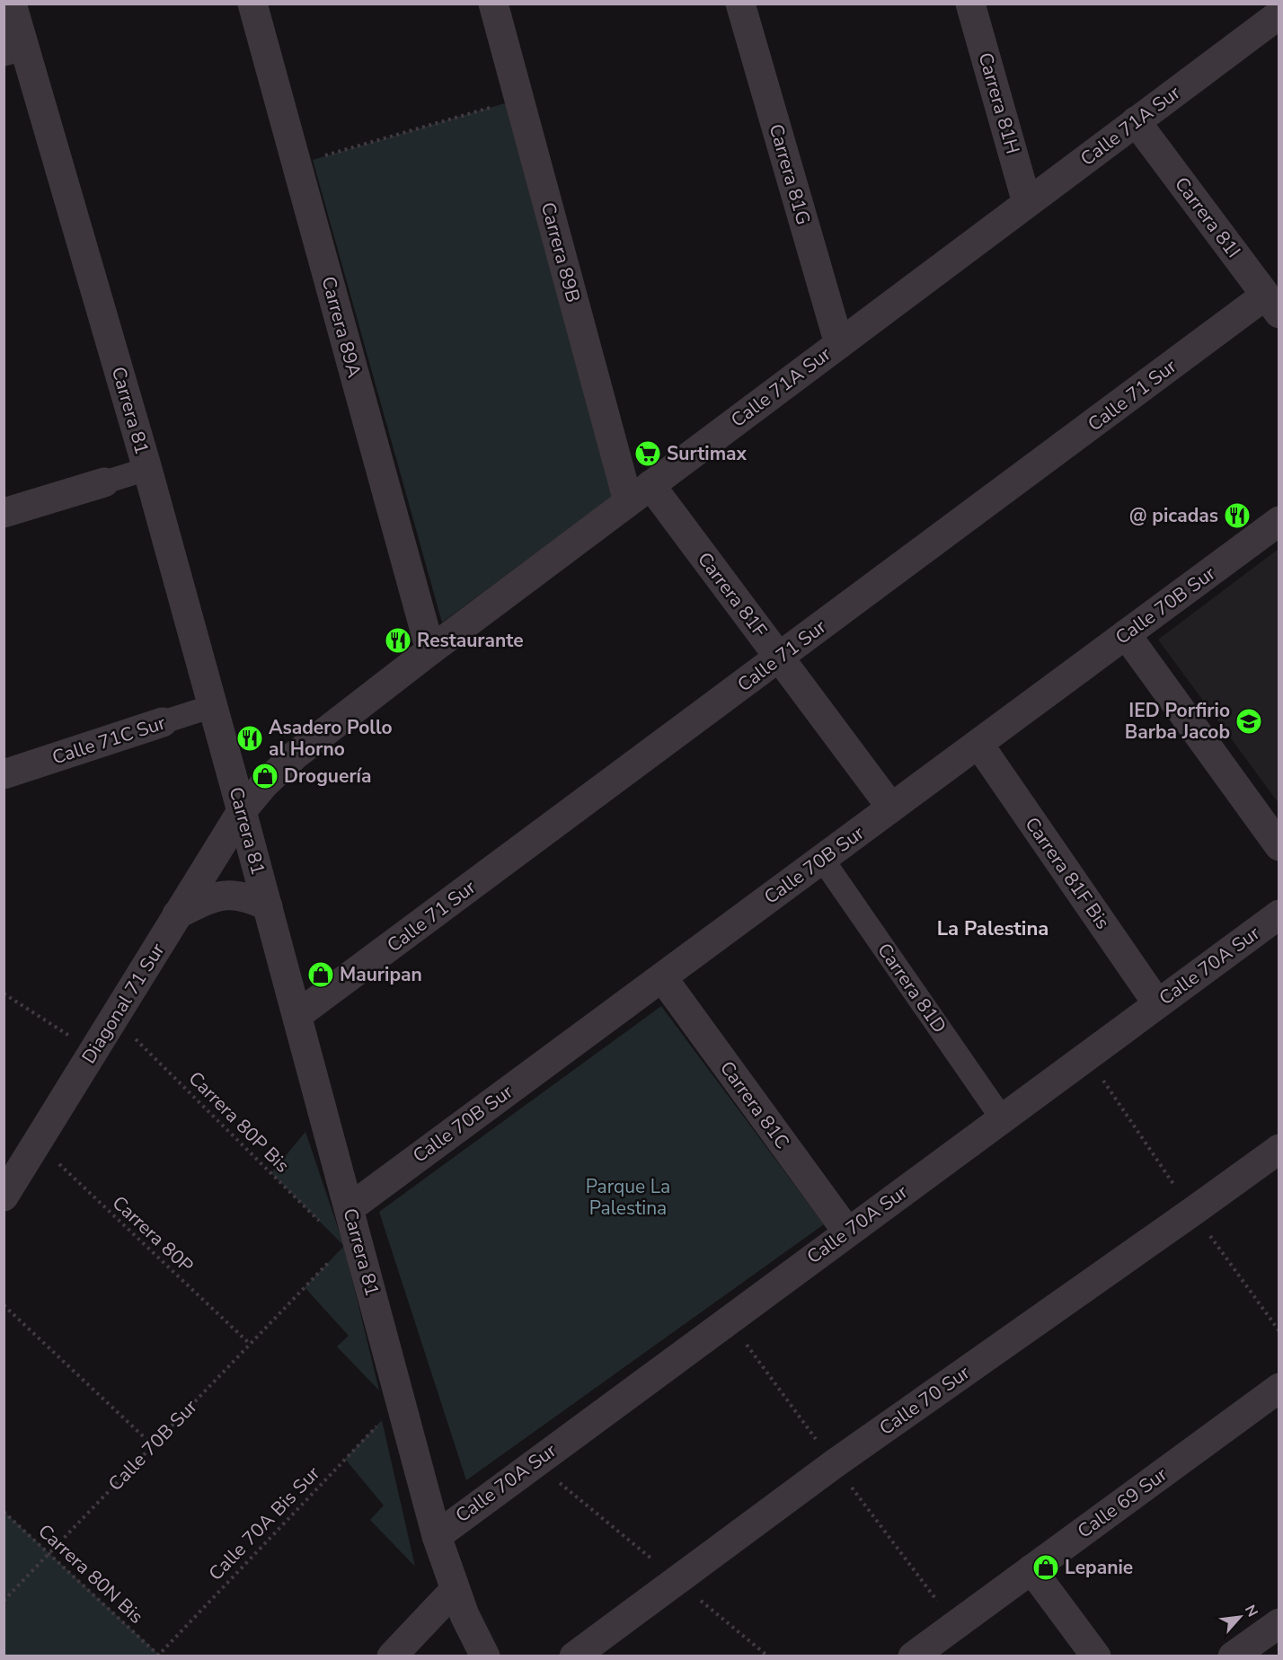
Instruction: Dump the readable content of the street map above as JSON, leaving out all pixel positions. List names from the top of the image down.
{
  "streets": {
    "street": [
      "Carrera 81H",
      "Calle 71A Sur",
      "Carrera 81G",
      "Carrera 81I",
      "Carrera 89B",
      "Carrera 89A",
      "Calle 71 Sur",
      "Carrera 81",
      "Carrera 81F",
      "Calle 70B Sur",
      "Calle 71C Sur",
      "Carrera 81F Bis",
      "Calle 70A Sur",
      "Carrera 81D",
      "Diagonal 71 Sur",
      "Carrera 81C",
      "Calle 70 Sur",
      "Calle 69 Sur"
    ],
    "path": [
      "Carrera 80P Bis",
      "Carrera 80P",
      "Calle 70A Bis Sur",
      "Carrera 80N Bis"
    ]
  },
  "crossings": [
    ["Carrera 81H", "Calle 71A Sur"],
    ["Calle 71A Sur", "Carrera 81G"],
    ["Calle 71A Sur", "Carrera 81I"],
    ["Calle 71A Sur", "Carrera 89B"],
    ["Calle 71A Sur", "Carrera 89A"],
    ["Calle 71A Sur", "Carrera 81"],
    ["Calle 71A Sur", "Carrera 81F"],
    ["Calle 71A Sur", "Diagonal 71 Sur"],
    ["Carrera 81I", "Calle 71 Sur"],
    ["Carrera 89B", "Carrera 81F"],
    ["Calle 71 Sur", "Carrera 81"],
    ["Calle 71 Sur", "Carrera 81F"],
    ["Carrera 81", "Calle 70B Sur"],
    ["Carrera 81", "Calle 71C Sur"],
    ["Carrera 81", "Calle 70A Sur"],
    ["Carrera 81", "Diagonal 71 Sur"],
    ["Carrera 81F", "Calle 70B Sur"],
    ["Calle 70B Sur", "Carrera 81F Bis"],
    ["Calle 70B Sur", "Carrera 81D"],
    ["Calle 70B Sur", "Carrera 81C"],
    ["Calle 70B Sur", "Carrera 80P"],
    ["Calle 70B Sur", "Carrera 80N Bis"],
    ["Carrera 81F Bis", "Calle 70A Sur"],
    ["Calle 70A Sur", "Carrera 81D"],
    ["Calle 70A Sur", "Carrera 81C"],
    ["Diagonal 71 Sur", "Carrera 80P Bis"],
    ["Diagonal 71 Sur", "Carrera 80P"],
    ["Calle 70A Bis Sur", "Carrera 80N Bis"]
  ],
  "districts": ["La Palestina"],
  "parks": ["Parque La Palestina"],
  "places": {
    "supermarket": ["Surtimax"],
    "restaurant": ["@ picadas", "Restaurante", "Asadero Pollo al Horno"],
    "school or university": ["IED Porfirio Barba Jacob"],
    "shop": ["Droguería", "Mauripan", "Lepanie"]
  },
  "north": "top right"
}
